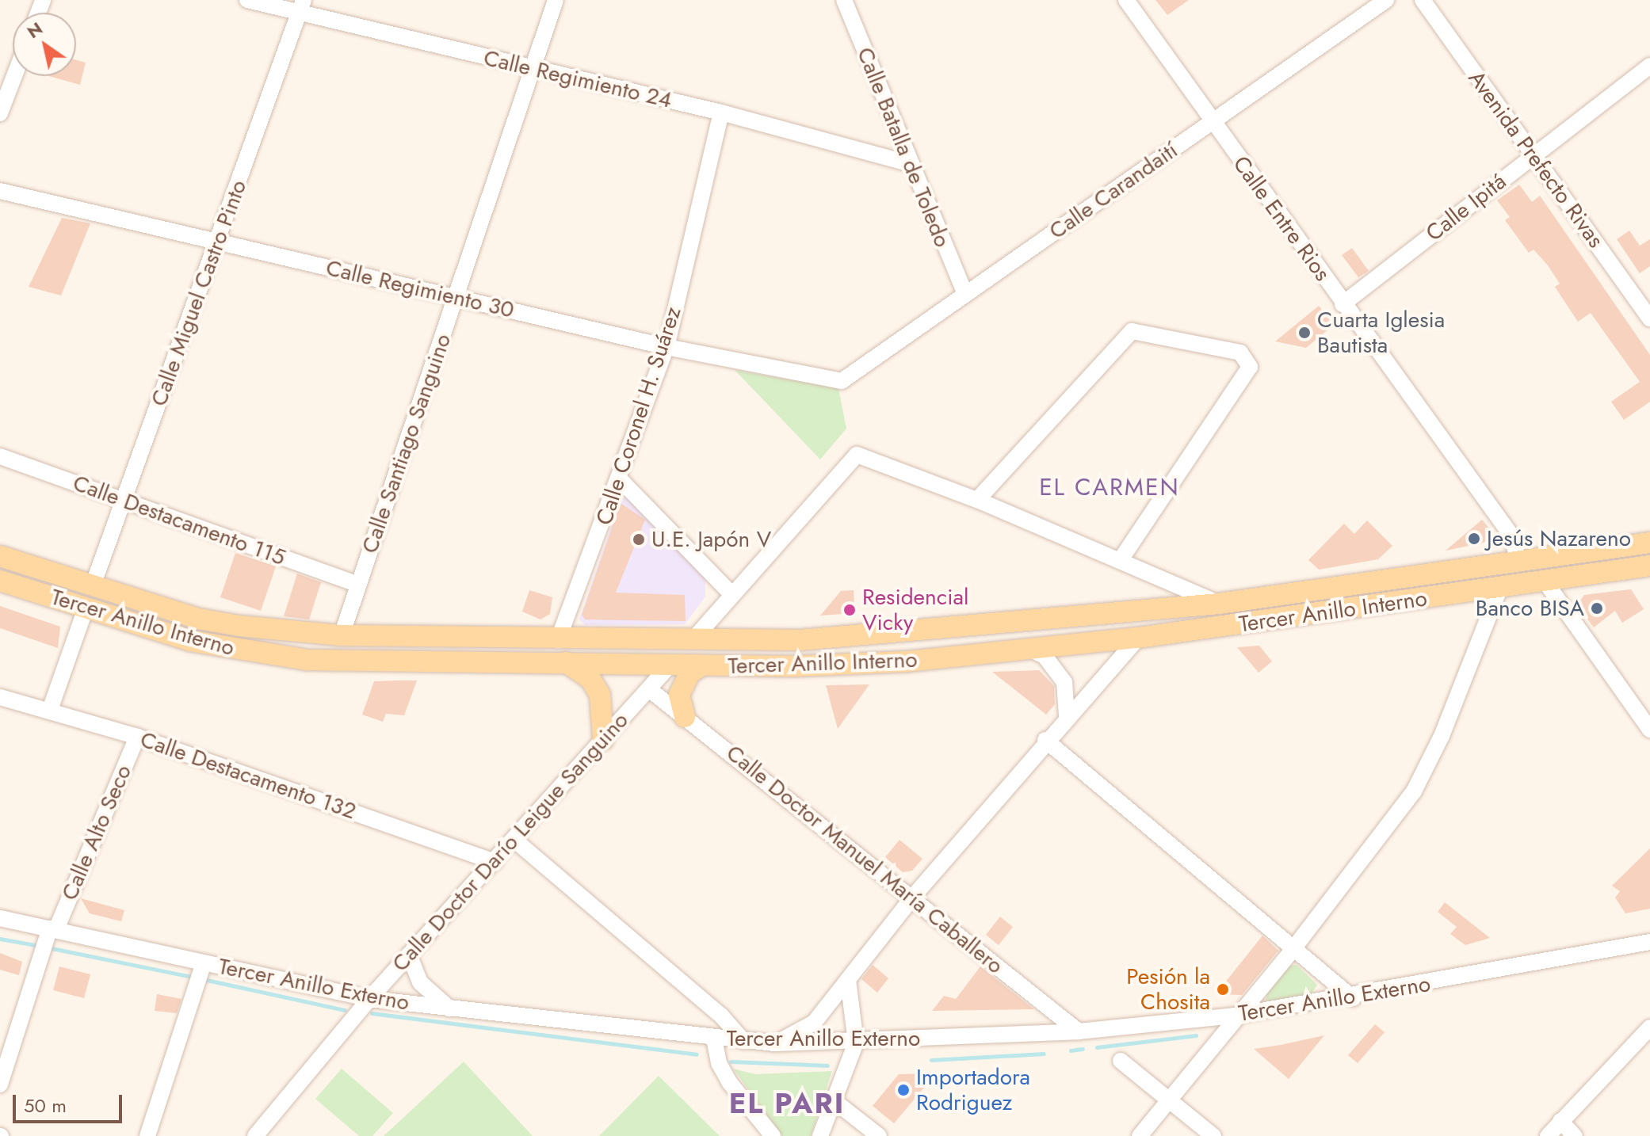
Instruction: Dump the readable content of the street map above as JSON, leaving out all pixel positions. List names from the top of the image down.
{
  "streets": {
    "main road": ["Tercer Anillo Interno"],
    "street": [
      "Calle Regimiento 24",
      "Calle Batalla de Toledo",
      "Avenida Prefecto Rivas",
      "Calle Carandaití",
      "Calle Ipitá",
      "Calle Entre Rios",
      "Calle Regimiento 30",
      "Calle Miguel Castro Pinto",
      "Calle Coronel H. Suárez",
      "Calle Santiago Sanguino",
      "Calle Destacamento 115",
      "Calle Destacamento 132",
      "Calle Alto Seco",
      "Calle Doctor Darío Leigue Sanguino",
      "Calle Doctor Manuel María Caballero",
      "Tercer Anillo Externo"
    ]
  },
  "crossings": [
    ["Calle Regimiento 24", "Calle Batalla de Toledo"],
    ["Calle Regimiento 24", "Calle Miguel Castro Pinto"],
    ["Calle Regimiento 24", "Calle Coronel H. Suárez"],
    ["Calle Regimiento 24", "Calle Santiago Sanguino"],
    ["Calle Batalla de Toledo", "Calle Carandaití"],
    ["Avenida Prefecto Rivas", "Calle Ipitá"],
    ["Calle Carandaití", "Calle Entre Rios"],
    ["Calle Carandaití", "Calle Regimiento 30"],
    ["Calle Ipitá", "Calle Entre Rios"],
    ["Calle Entre Rios", "Tercer Anillo Interno"],
    ["Calle Regimiento 30", "Calle Miguel Castro Pinto"],
    ["Calle Regimiento 30", "Calle Coronel H. Suárez"],
    ["Calle Regimiento 30", "Calle Santiago Sanguino"],
    ["Calle Miguel Castro Pinto", "Calle Destacamento 115"],
    ["Calle Miguel Castro Pinto", "Tercer Anillo Interno"],
    ["Calle Coronel H. Suárez", "Tercer Anillo Interno"],
    ["Calle Santiago Sanguino", "Calle Destacamento 115"],
    ["Calle Santiago Sanguino", "Tercer Anillo Interno"],
    ["Tercer Anillo Interno", "Calle Doctor Darío Leigue Sanguino"],
    ["Calle Destacamento 132", "Calle Alto Seco"],
    ["Calle Destacamento 132", "Calle Doctor Darío Leigue Sanguino"],
    ["Calle Alto Seco", "Tercer Anillo Externo"],
    ["Calle Doctor Darío Leigue Sanguino", "Calle Doctor Manuel María Caballero"],
    ["Calle Doctor Darío Leigue Sanguino", "Tercer Anillo Externo"],
    ["Calle Doctor Manuel María Caballero", "Tercer Anillo Externo"]
  ],
  "districts": ["EL CARMEN", "EL PARI"],
  "places": [
    "Cuarta Iglesia Bautista",
    "Jesús Nazareno",
    "U.E. Japón V",
    "Banco BISA",
    "Residencial Vicky",
    "Pesión la Chosita",
    "Importadora Rodriguez"
  ],
  "scale_bar": "50 m",
  "north": "top left"
}
